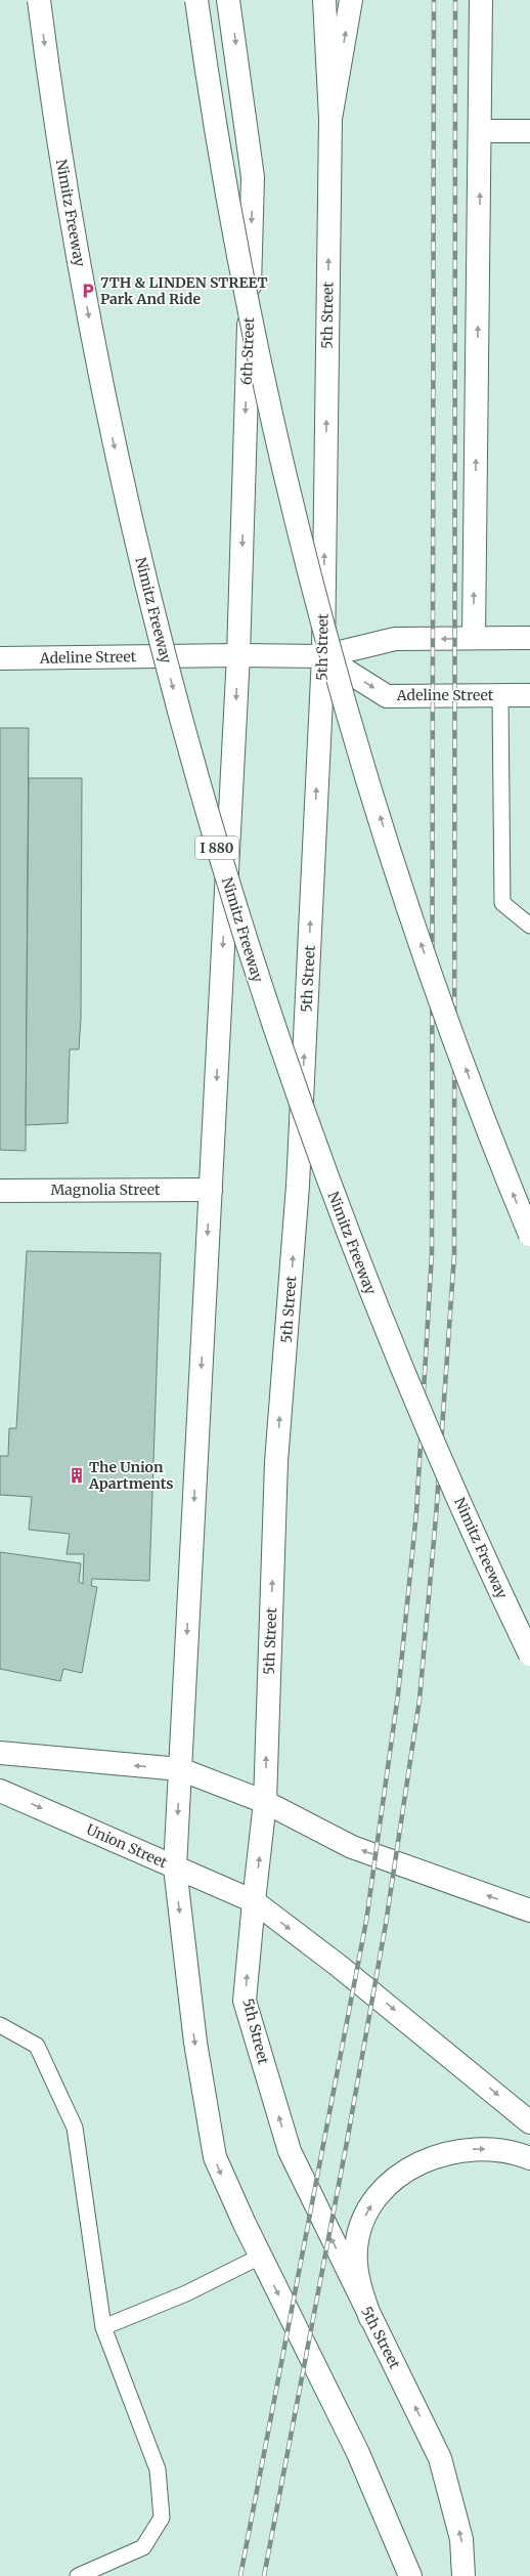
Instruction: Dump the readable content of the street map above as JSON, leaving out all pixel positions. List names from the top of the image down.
{
  "streets": {
    "main road": [
      "Nimitz Freeway",
      "5th Street",
      "6th Street",
      "Adeline Street",
      "I 880",
      "Magnolia Street",
      "Union Street"
    ]
  },
  "crossings": [
    ["5th Street", "Adeline Street"],
    ["5th Street", "Union Street"],
    ["6th Street", "Adeline Street"]
  ],
  "places": {
    "parking": ["7TH & LINDEN STREET Park And Ride"],
    "building": ["The Union Apartments"]
  }
}
